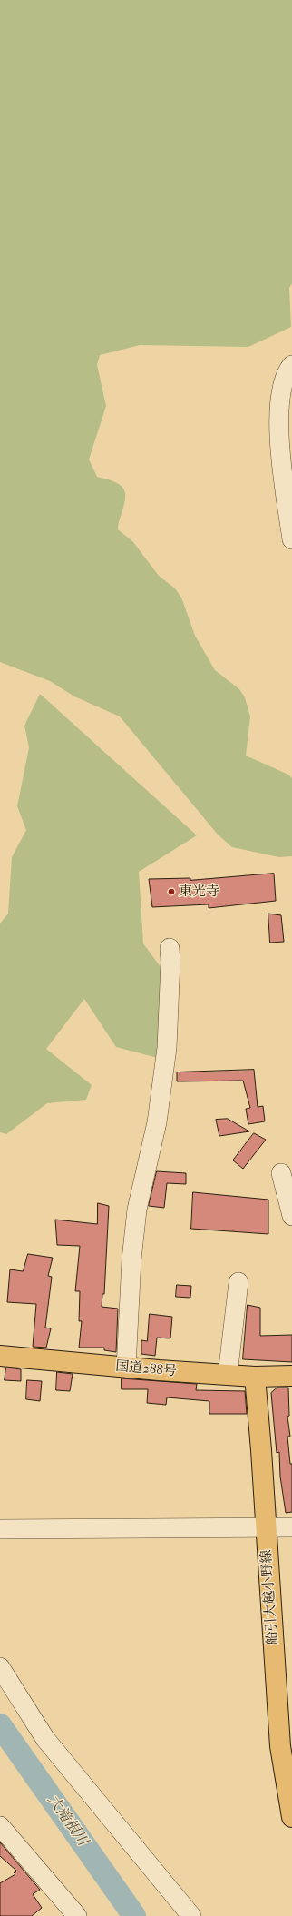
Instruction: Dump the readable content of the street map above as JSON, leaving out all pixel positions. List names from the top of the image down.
{
  "streets": {
    "main road": ["国道288号", "船引大越小野線"]
  },
  "crossings": [
    ["国道288号", "船引大越小野線"]
  ],
  "water": ["大滝根川"],
  "places": ["東光寺"]
}
